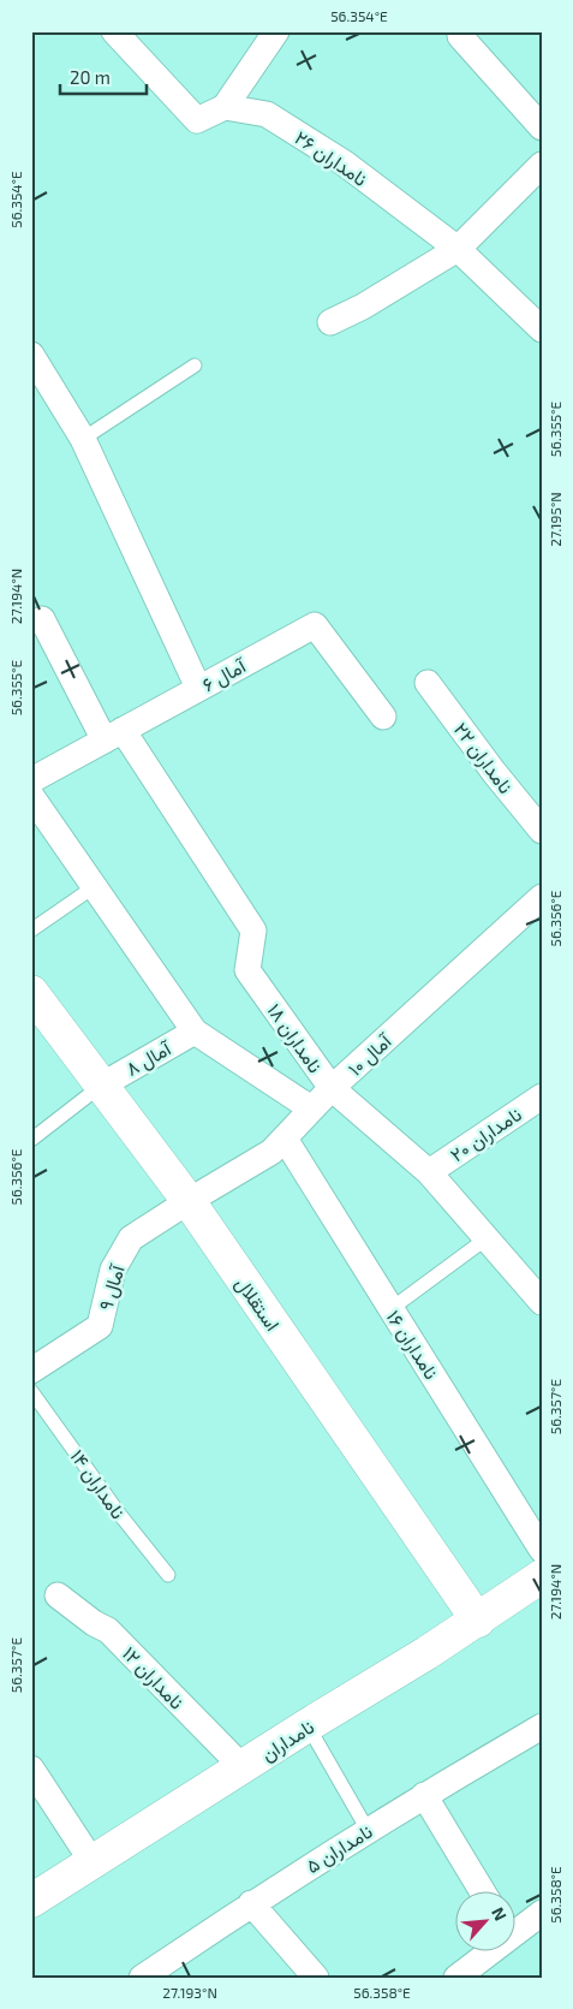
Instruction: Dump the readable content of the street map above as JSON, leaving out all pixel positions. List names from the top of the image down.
{
  "streets": {
    "street": [
      "نامداران ۲۶",
      "آمال ۶",
      "نامداران ۲۲",
      "نامداران ۱۸",
      "آمال ۱۰",
      "آمال ۸",
      "نامداران ۲۰",
      "آمال ۹",
      "استقلال",
      "نامداران ۱۶",
      "نامداران ۱۲",
      "نامداران",
      "نامداران ۵"
    ],
    "lane": ["نامداران ۱۴"]
  },
  "crossings": [
    ["آمال ۶", "نامداران ۱۸"],
    ["نامداران ۱۸", "آمال ۱۰"],
    ["نامداران ۱۸", "نامداران ۲۰"],
    ["آمال ۱۰", "آمال ۹"],
    ["آمال ۱۰", "استقلال"],
    ["آمال ۱۰", "نامداران ۱۶"],
    ["آمال ۸", "استقلال"],
    ["آمال ۹", "استقلال"],
    ["استقلال", "نامداران"],
    ["نامداران ۱۲", "نامداران"]
  ],
  "scale_bar": "20 m",
  "north": "top right",
  "coordinates": [
    "56.354°E",
    "56.355°E",
    "27.195°N",
    "27.194°N",
    "56.356°E",
    "56.357°E",
    "56.358°E",
    "27.193°N"
  ]
}
